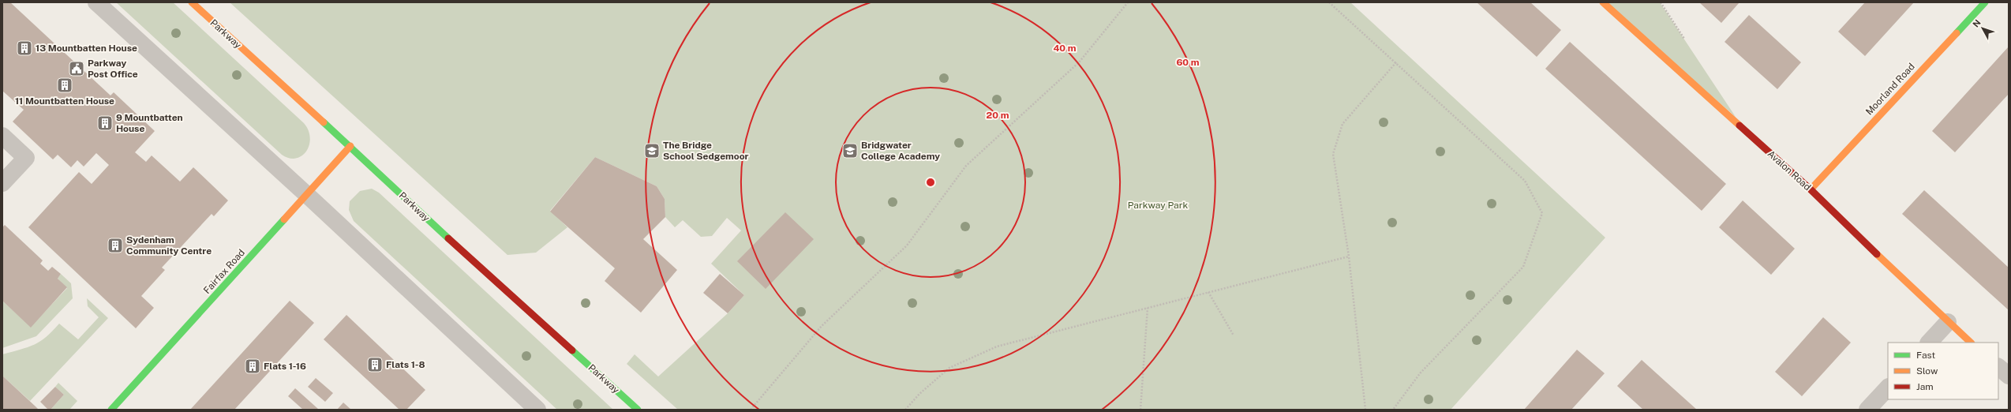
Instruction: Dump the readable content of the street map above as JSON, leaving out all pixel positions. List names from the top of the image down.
{
  "streets": {
    "street": [
      "Parkway",
      "Moorland Road",
      "Avalon Road",
      "Fairfax Road"
    ]
  },
  "crossings": [
    ["Parkway", "Fairfax Road"],
    ["Moorland Road", "Avalon Road"]
  ],
  "parks": ["Parkway Park"],
  "places": {
    "building": [
      "13 Mountbatten House",
      "11 Mountbatten House",
      "9 Mountbatten House",
      "Sydenham Community Centre",
      "Flats 1-8",
      "Flats 1-16"
    ],
    "public building": ["Parkway Post Office"],
    "school or university": ["The Bridge School Sedgemoor", "Bridgwater College Academy"]
  },
  "legend": ["Fast", "Slow", "Jam"],
  "north": "top left",
  "rings": ["40 m", "60 m", "20 m"]
}
